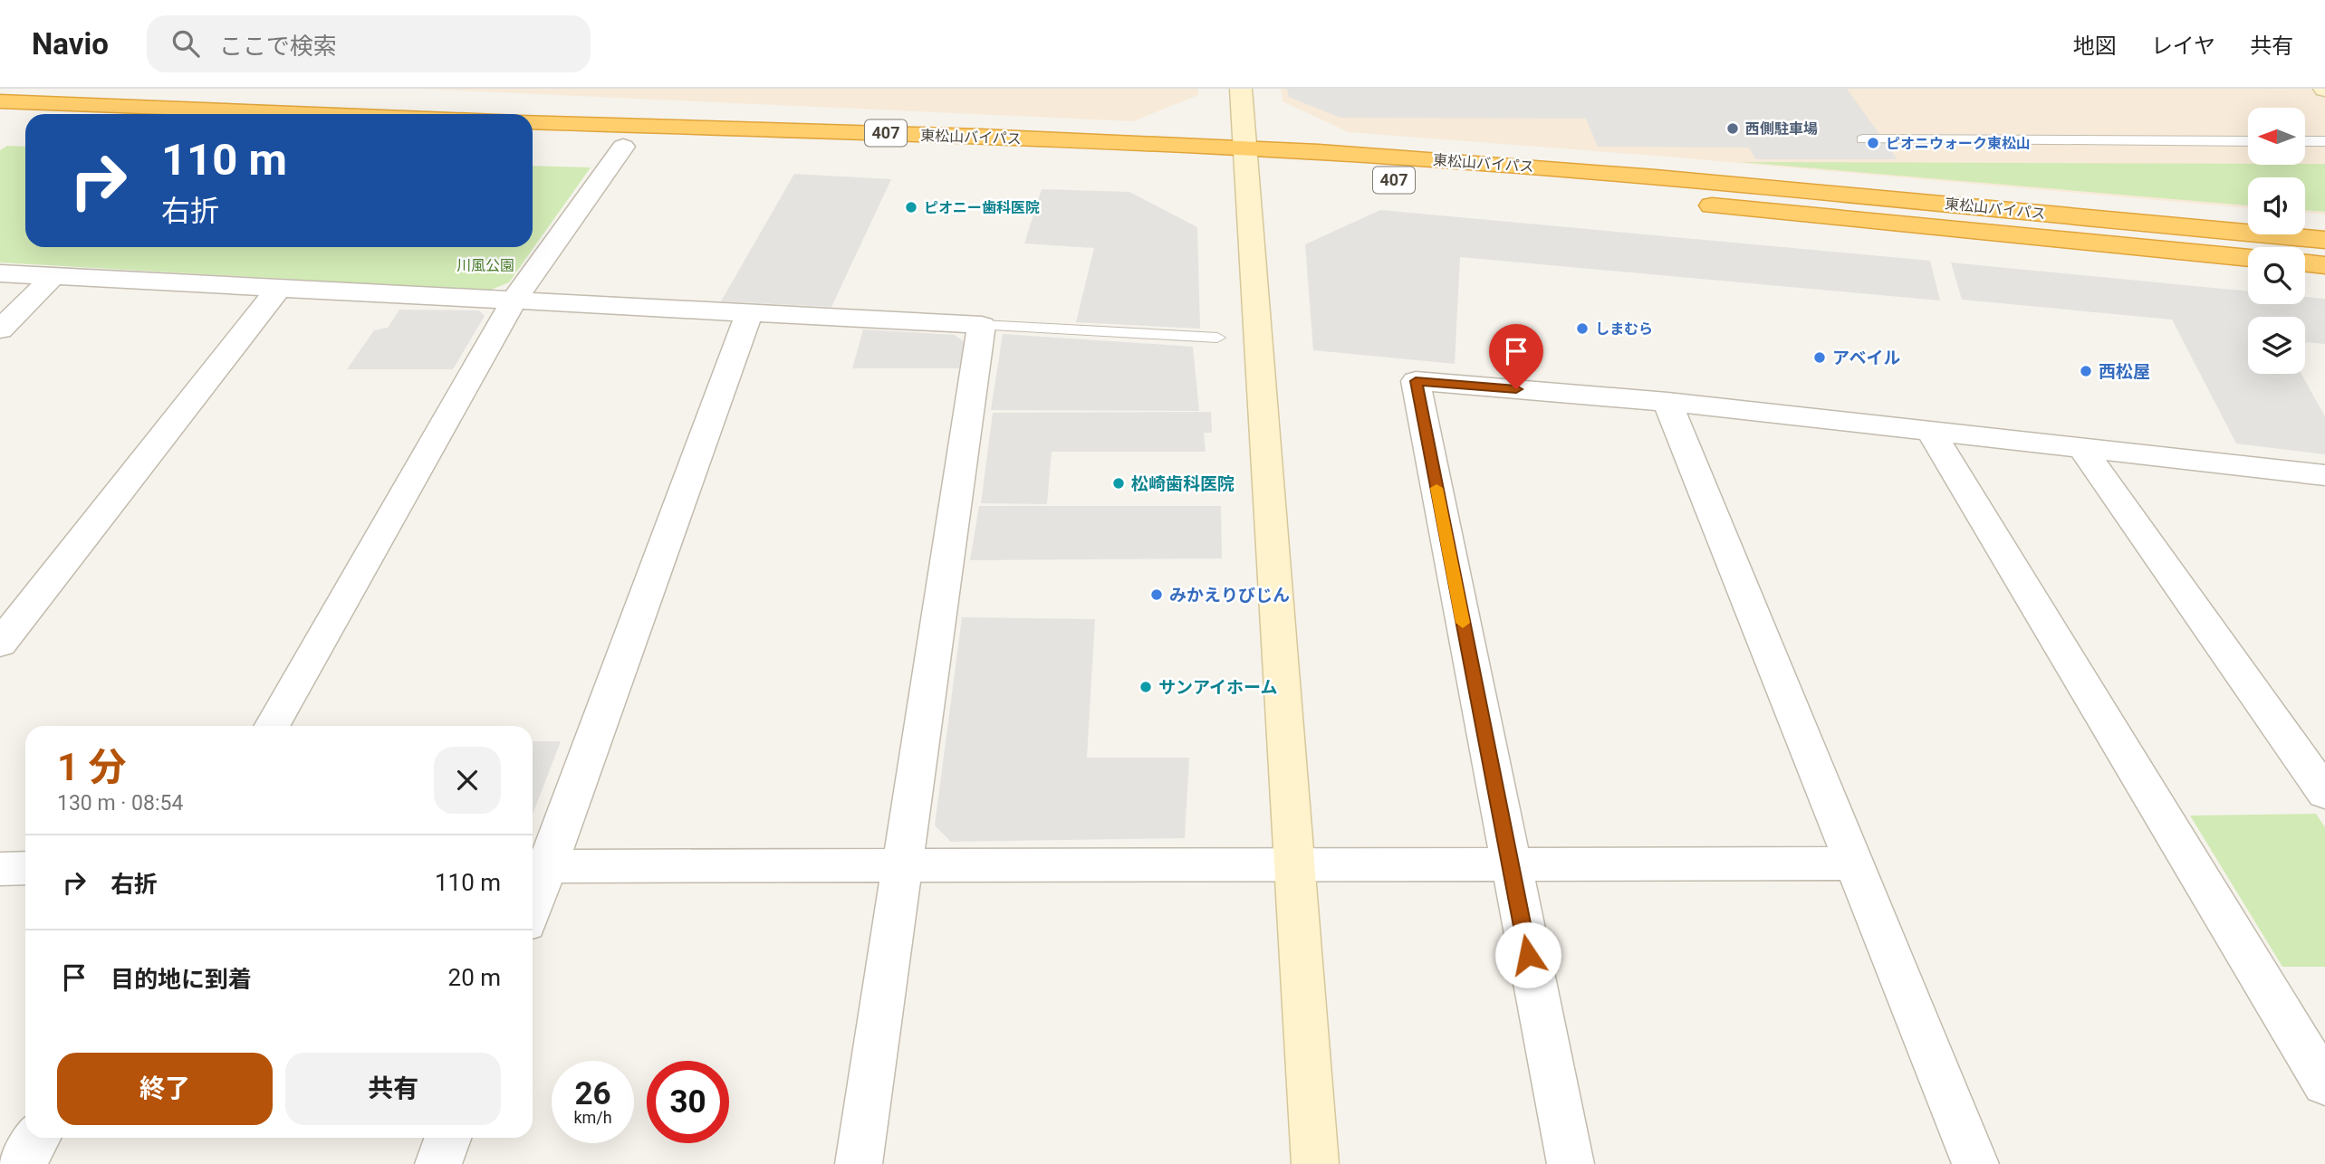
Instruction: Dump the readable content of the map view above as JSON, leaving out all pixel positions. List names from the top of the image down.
{
  "streets": {
    "highway": ["407", "東松山バイパス"]
  },
  "parks": ["川風公園"],
  "places": [
    "西側駐車場",
    "ピオニウォーク東松山",
    "ピオニー歯科医院",
    "しまむら",
    "アベイル",
    "西松屋",
    "松崎歯科医院",
    "みかえりびじん",
    "サンアイホーム"
  ],
  "north": "left",
  "page": {
    "header": "Navio",
    "search": "ここで検索",
    "nav": ["地図", "レイヤ", "共有"],
    "turn": ["110 m", "右折"],
    "heading": ["1 分", "130 m · 08:54"],
    "list": [
      {
        "name": "右折",
        "value": "110 m"
      },
      {
        "name": "目的地に到着",
        "value": "20 m"
      }
    ],
    "buttons": ["終了", "共有"],
    "speed": "26 km/h",
    "limit": "30"
  }
}
